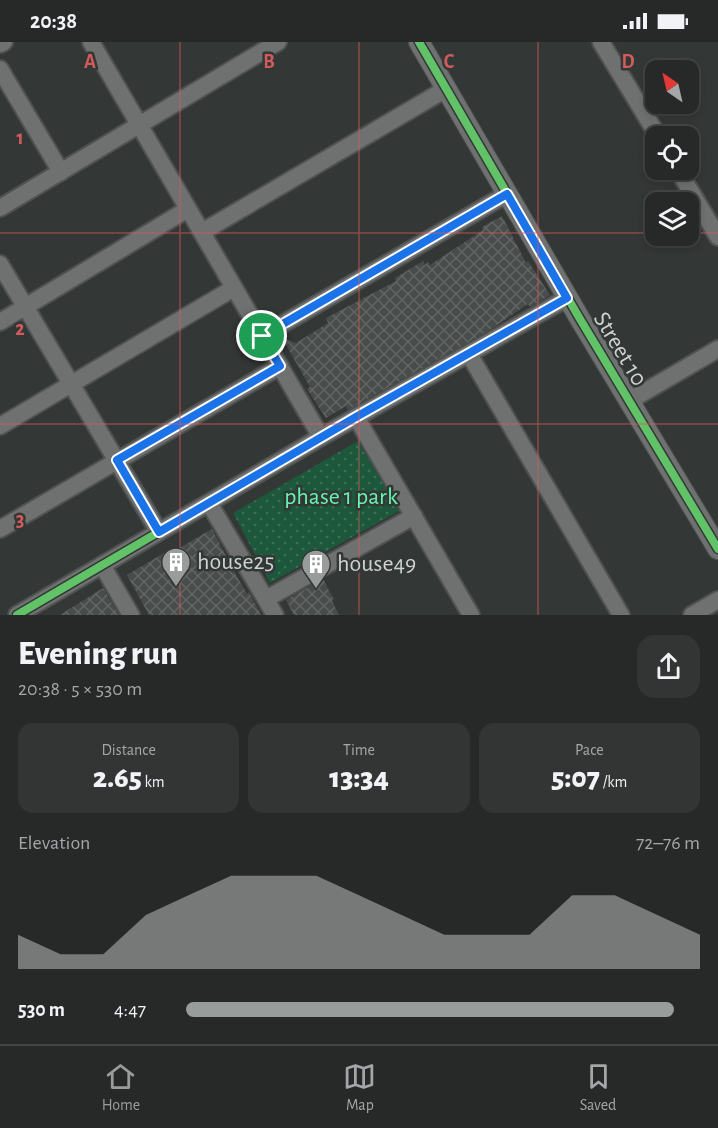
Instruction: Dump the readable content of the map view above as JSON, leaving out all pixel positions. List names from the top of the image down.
{
  "streets": {
    "street": ["Street 10"]
  },
  "parks": ["phase 1 park"],
  "places": {
    "building": ["house25", "house49"]
  },
  "north": "top left",
  "page": {
    "status": "20:38",
    "heading": ["Evening run", "20:38 · 5 × 530 m"],
    "stats": [
      ["Distance", "2.65 km"],
      ["Time", "13:34"],
      ["Pace", "5:07 /km"]
    ],
    "chart": ["Elevation", "72–76 m"],
    "list": [
      {
        "name": "530 m",
        "note": "4:47"
      }
    ],
    "tabs": ["Home", "Map", "Saved"]
  },
  "grid": {
    "columns": [
      "A",
      "B",
      "C",
      "D"
    ],
    "rows": ["1", "2", "3"]
  }
}
